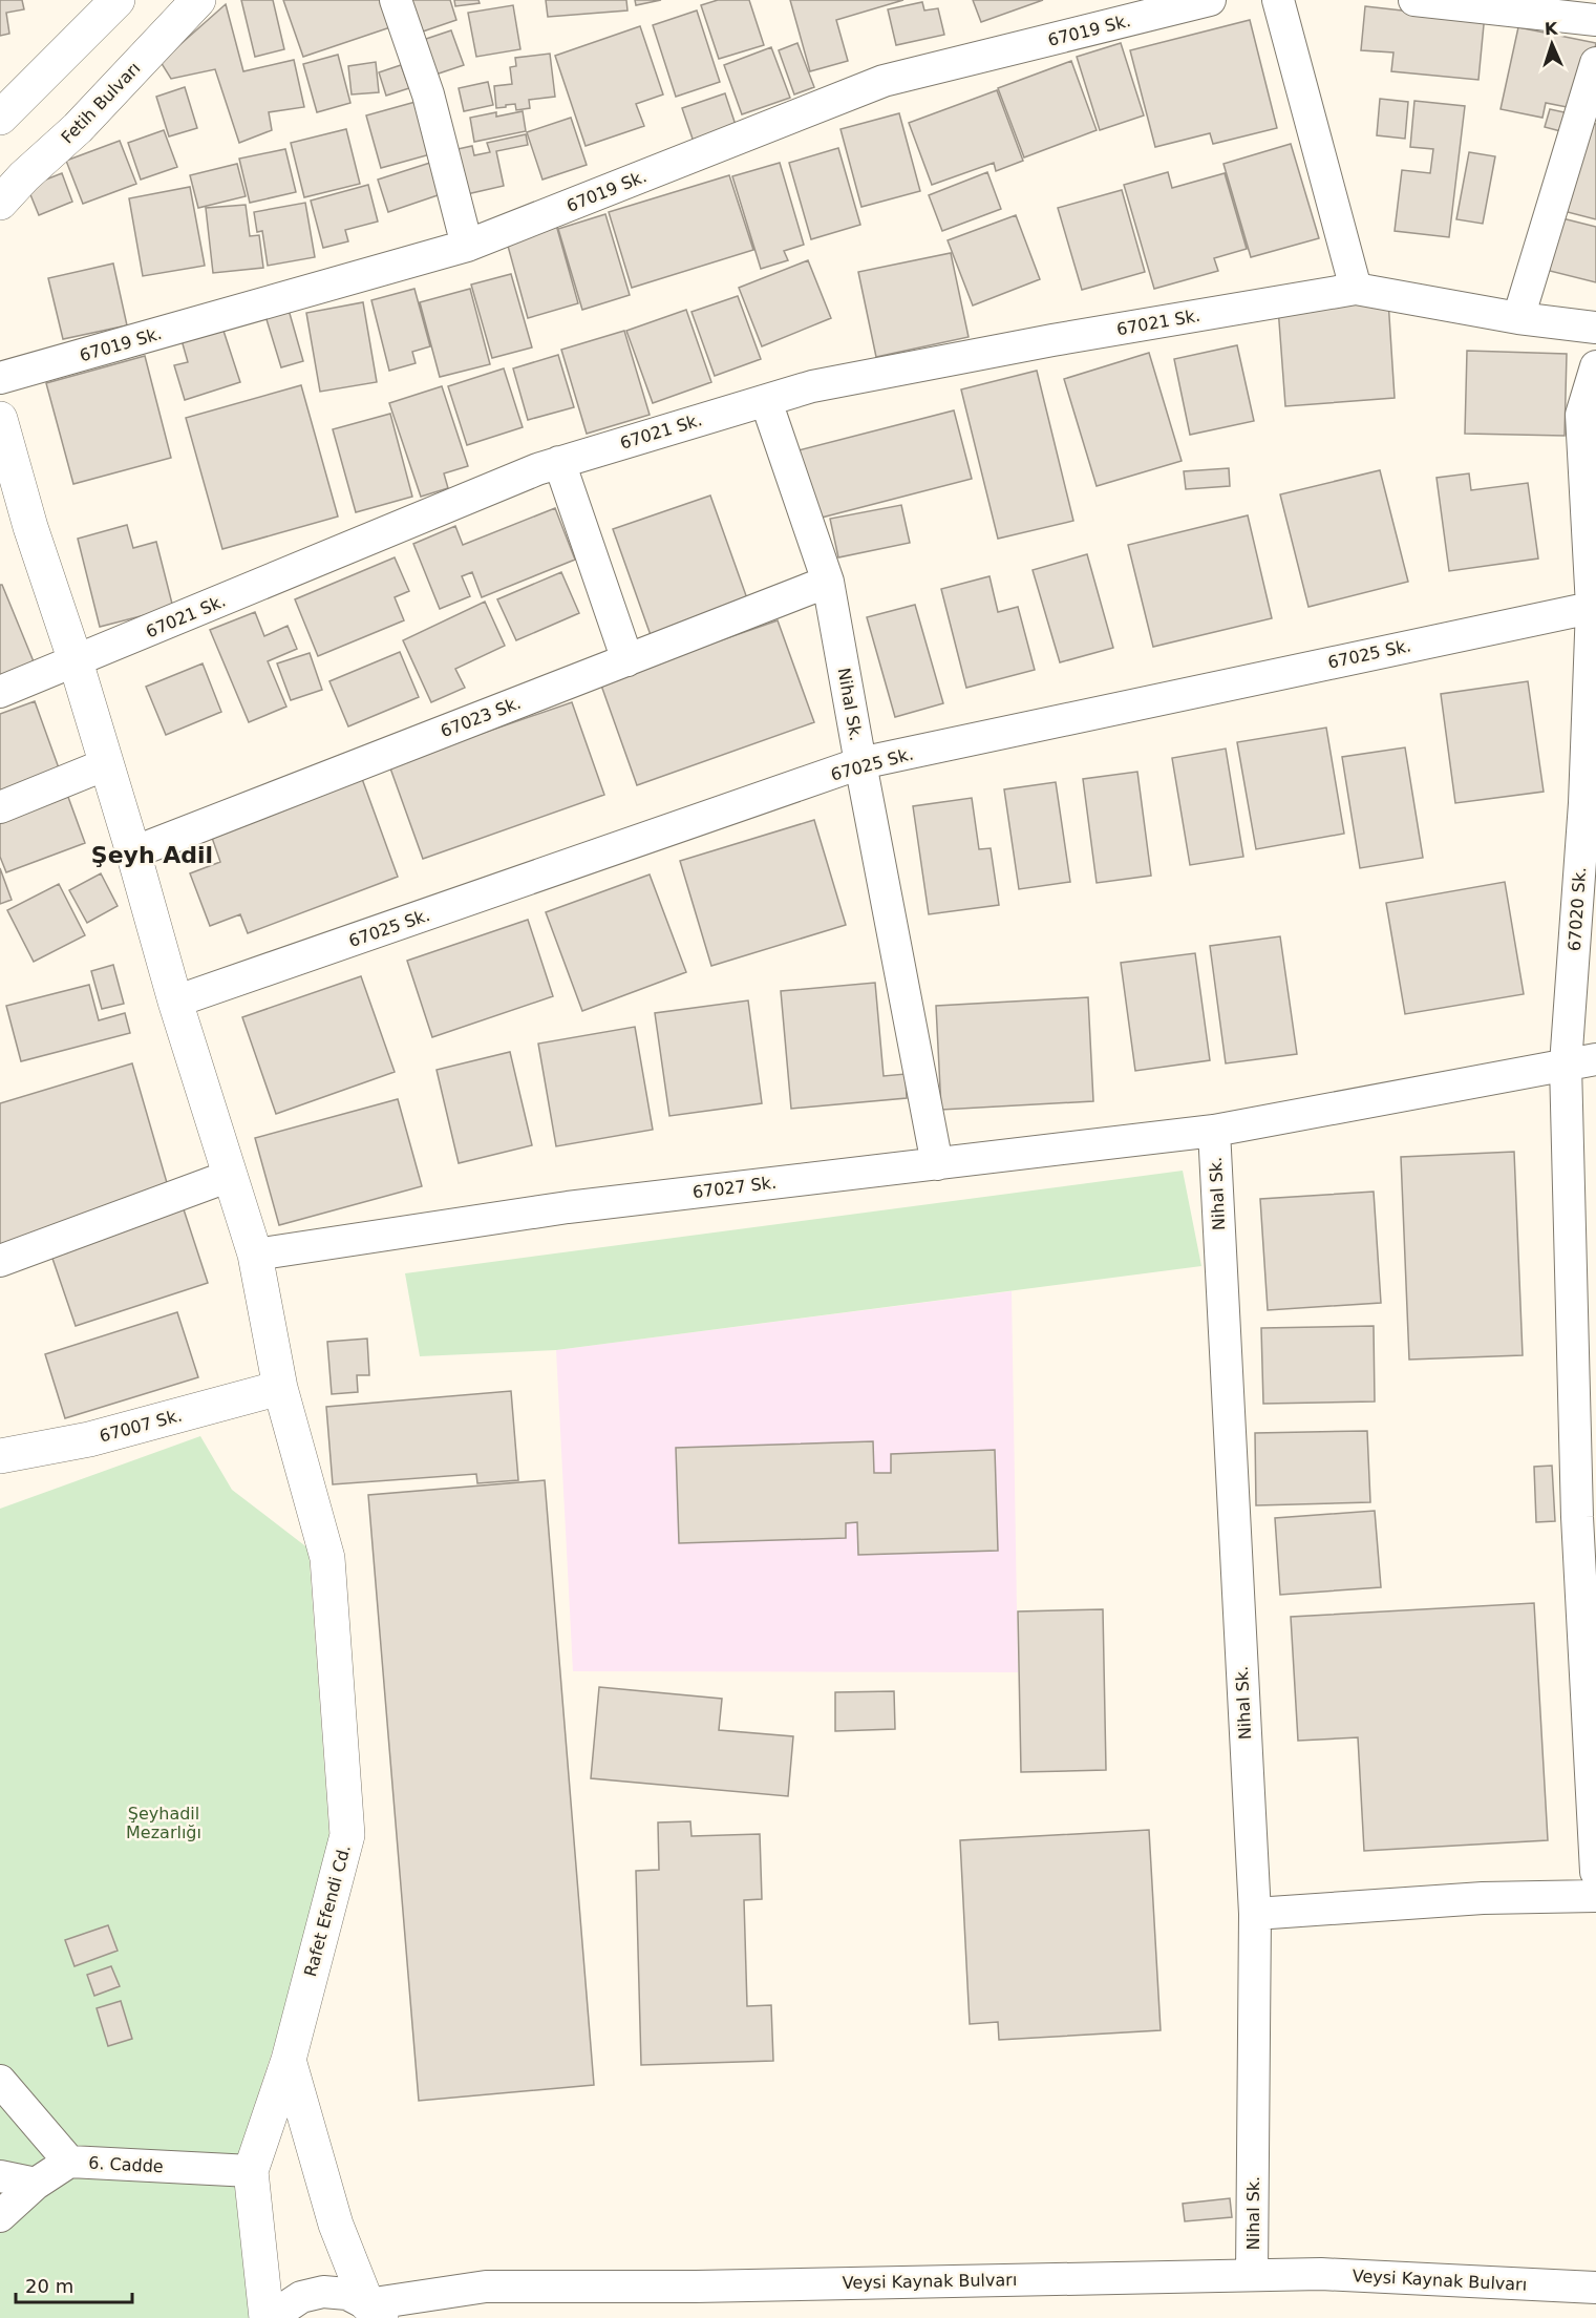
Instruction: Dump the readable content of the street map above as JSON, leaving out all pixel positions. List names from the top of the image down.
{
  "streets": {
    "street": [
      "67019 Sk.",
      "Fetih Bulvarı",
      "67021 Sk.",
      "67025 Sk.",
      "Nihal Sk.",
      "67023 Sk.",
      "67020 Sk.",
      "67027 Sk.",
      "67007 Sk.",
      "Rafet Efendi Cd.",
      "6. Cadde",
      "Veysi Kaynak Bulvarı"
    ]
  },
  "crossings": [
    ["67021 Sk.", "Nihal Sk."],
    ["67021 Sk.", "Rafet Efendi Cd."],
    ["67025 Sk.", "Nihal Sk."],
    ["67025 Sk.", "67020 Sk."],
    ["67025 Sk.", "Rafet Efendi Cd."],
    ["Nihal Sk.", "67023 Sk."],
    ["Nihal Sk.", "67027 Sk."],
    ["Nihal Sk.", "Veysi Kaynak Bulvarı"],
    ["67023 Sk.", "Rafet Efendi Cd."],
    ["67020 Sk.", "67027 Sk."],
    ["67027 Sk.", "Rafet Efendi Cd."],
    ["67007 Sk.", "Rafet Efendi Cd."],
    ["Rafet Efendi Cd.", "6. Cadde"]
  ],
  "districts": ["Şeyh Adil"],
  "parks": ["Şeyhadil Mezarlığı"],
  "scale_bar": "20 m",
  "north": "top"
}
